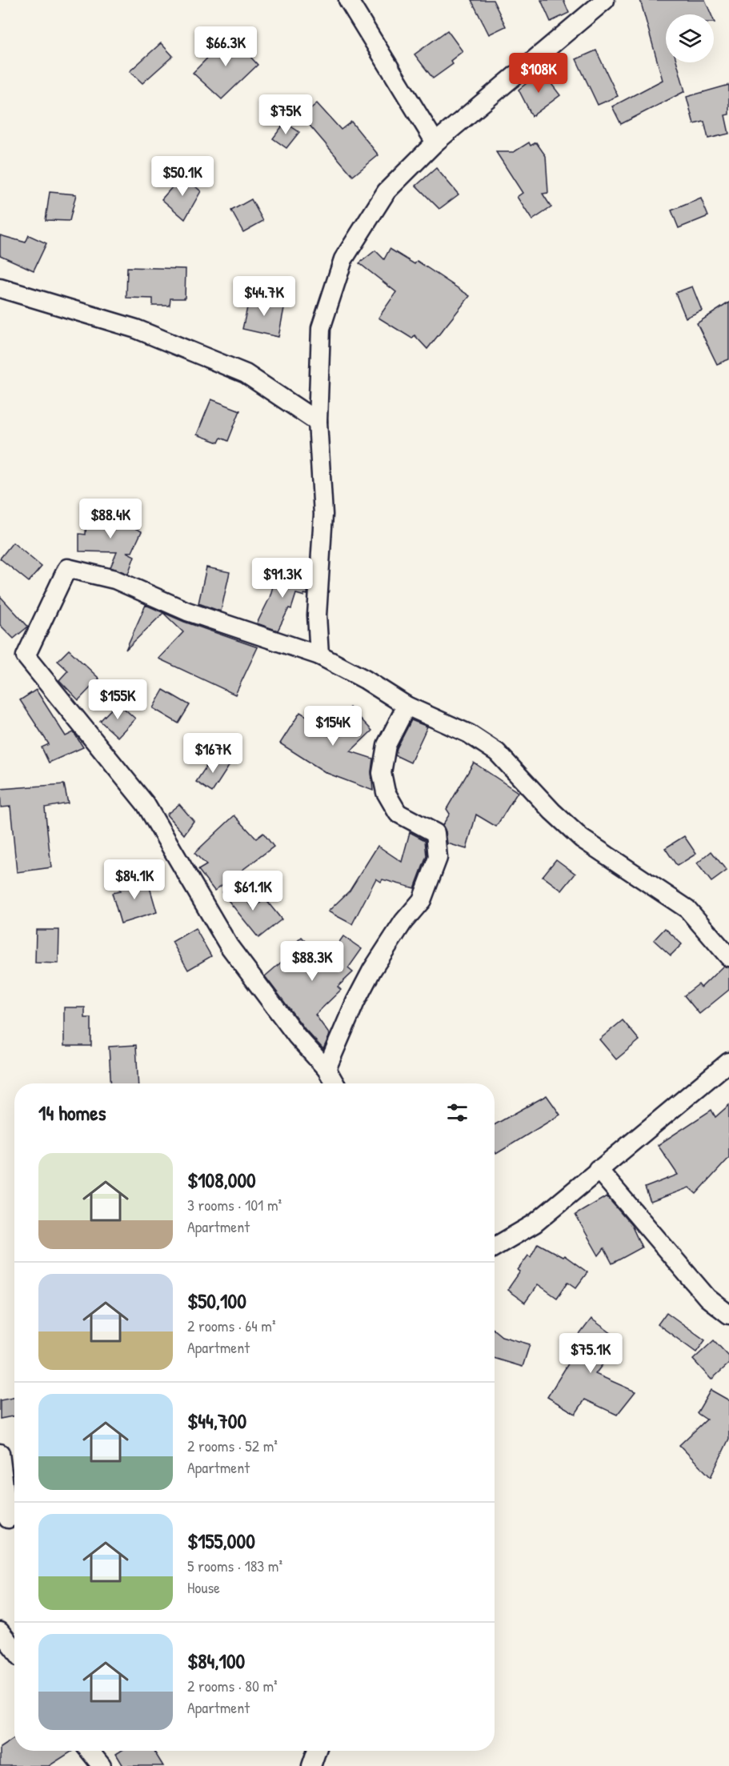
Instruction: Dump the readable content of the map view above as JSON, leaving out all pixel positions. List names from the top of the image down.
{
  "page": {
    "price": [
      "$66.3K",
      "$108K",
      "$75K",
      "$50.1K",
      "$44.7K",
      "$88.4K",
      "$91.3K",
      "$155K",
      "$154K",
      "$167K",
      "$84.1K",
      "$61.1K",
      "$88.3K",
      "$75.1K"
    ],
    "heading": "14 homes",
    "list": [
      {
        "name": "$108,000",
        "note": "3 rooms · 101 m² · Apartment"
      },
      {
        "name": "$50,100",
        "note": "2 rooms · 64 m² · Apartment"
      },
      {
        "name": "$44,700",
        "note": "2 rooms · 52 m² · Apartment"
      },
      {
        "name": "$155,000",
        "note": "5 rooms · 183 m² · House"
      },
      {
        "name": "$84,100",
        "note": "2 rooms · 80 m² · Apartment"
      }
    ]
  }
}
